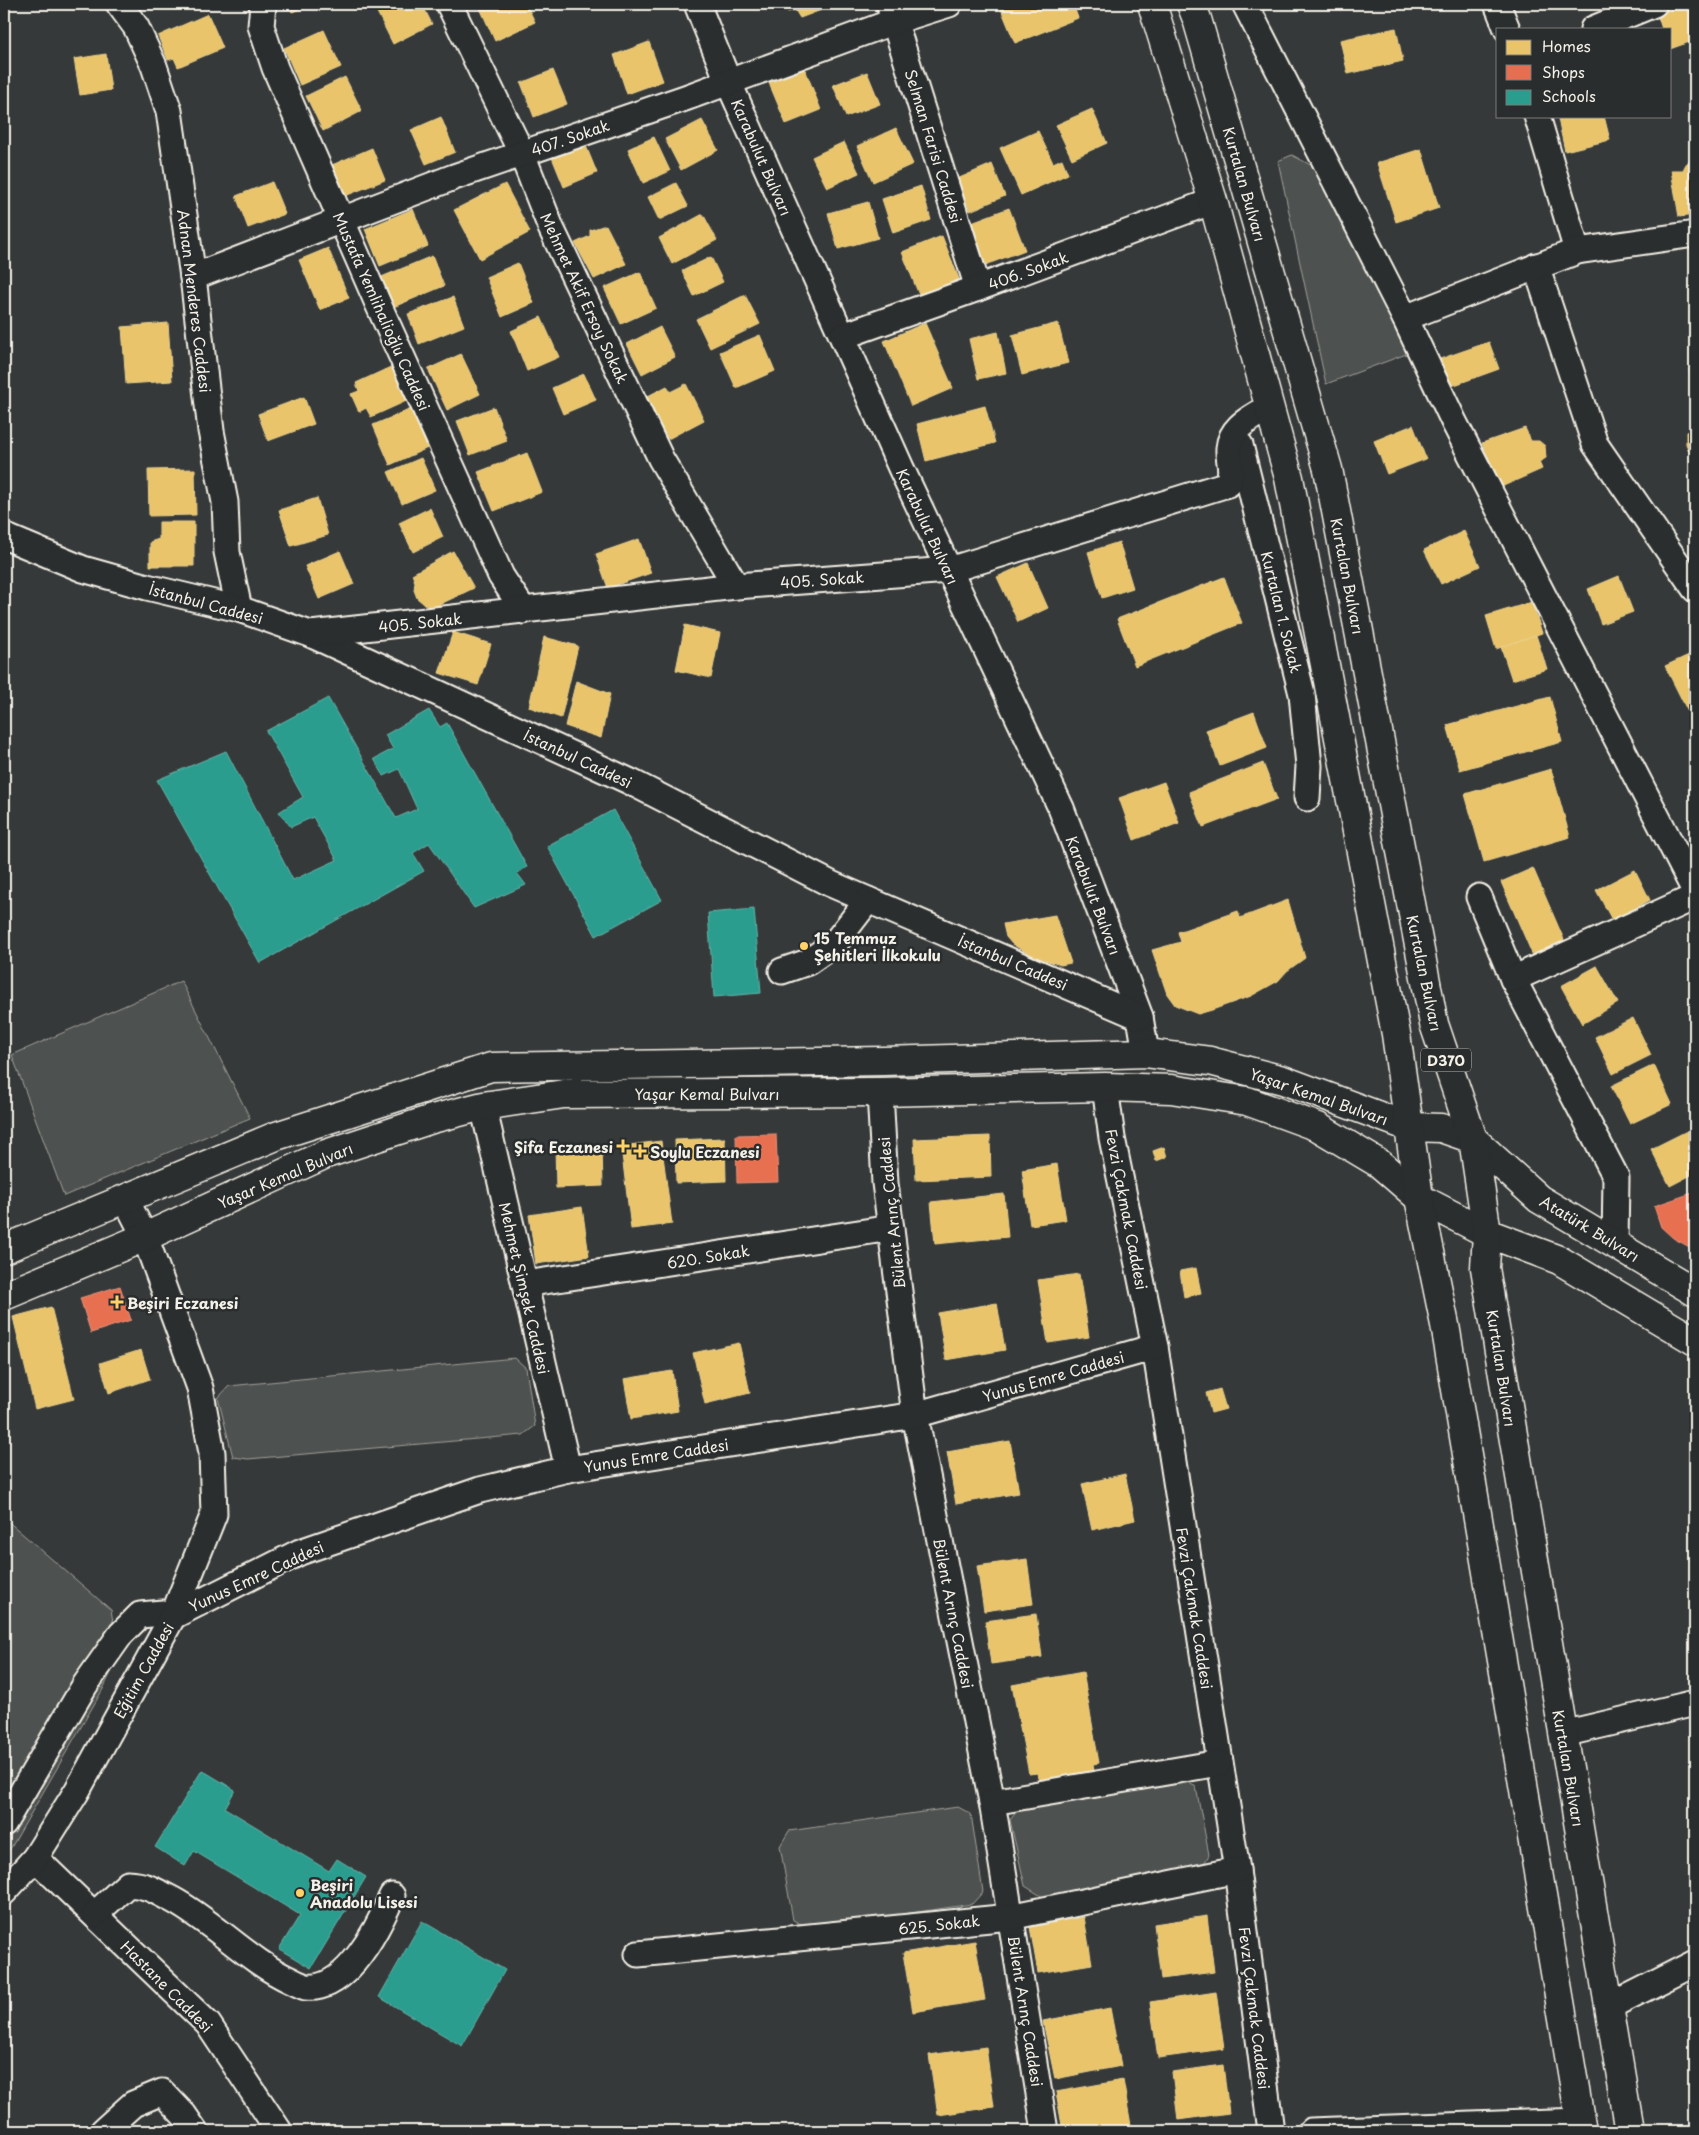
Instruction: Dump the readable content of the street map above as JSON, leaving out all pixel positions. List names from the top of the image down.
{
  "streets": {
    "main road": [
      "Kurtalan Bulvarı",
      "D370",
      "Yaşar Kemal Bulvarı",
      "Atatürk Bulvarı"
    ],
    "street": [
      "407. Sokak",
      "Selman Farisi Caddesi",
      "Karabulut Bulvarı",
      "406. Sokak",
      "Mehmet Akif Ersoy Sokak",
      "Adnan Menderes Caddesi",
      "Mustafa Yemlihalioğlu Caddesi",
      "405. Sokak",
      "İstanbul Caddesi",
      "Kurtalan 1. Sokak",
      "Fevzi Çakmak Caddesi",
      "Bülent Arınç Caddesi",
      "620. Sokak",
      "Mehmet Şimşek Caddesi",
      "Yunus Emre Caddesi",
      "Eğitim Caddesi",
      "625. Sokak",
      "Hastane Caddesi"
    ]
  },
  "crossings": [
    ["407. Sokak", "Selman Farisi Caddesi"],
    ["407. Sokak", "Karabulut Bulvarı"],
    ["407. Sokak", "Mehmet Akif Ersoy Sokak"],
    ["407. Sokak", "Adnan Menderes Caddesi"],
    ["407. Sokak", "Mustafa Yemlihalioğlu Caddesi"],
    ["Selman Farisi Caddesi", "406. Sokak"],
    ["Karabulut Bulvarı", "406. Sokak"],
    ["Karabulut Bulvarı", "405. Sokak"],
    ["Karabulut Bulvarı", "İstanbul Caddesi"],
    ["Karabulut Bulvarı", "Yaşar Kemal Bulvarı"],
    ["Kurtalan Bulvarı", "Atatürk Bulvarı"],
    ["406. Sokak", "D370"],
    ["Mehmet Akif Ersoy Sokak", "405. Sokak"],
    ["Adnan Menderes Caddesi", "İstanbul Caddesi"],
    ["Mustafa Yemlihalioğlu Caddesi", "405. Sokak"],
    ["405. Sokak", "İstanbul Caddesi"],
    ["405. Sokak", "Kurtalan 1. Sokak"],
    ["D370", "Yaşar Kemal Bulvarı"],
    ["D370", "Atatürk Bulvarı"],
    ["Yaşar Kemal Bulvarı", "Fevzi Çakmak Caddesi"],
    ["Yaşar Kemal Bulvarı", "Bülent Arınç Caddesi"],
    ["Yaşar Kemal Bulvarı", "Atatürk Bulvarı"],
    ["Yaşar Kemal Bulvarı", "Mehmet Şimşek Caddesi"],
    ["Yaşar Kemal Bulvarı", "Eğitim Caddesi"],
    ["Fevzi Çakmak Caddesi", "Yunus Emre Caddesi"],
    ["Fevzi Çakmak Caddesi", "625. Sokak"],
    ["Bülent Arınç Caddesi", "620. Sokak"],
    ["Bülent Arınç Caddesi", "Yunus Emre Caddesi"],
    ["Bülent Arınç Caddesi", "625. Sokak"],
    ["620. Sokak", "Mehmet Şimşek Caddesi"],
    ["Mehmet Şimşek Caddesi", "Yunus Emre Caddesi"],
    ["Yunus Emre Caddesi", "Eğitim Caddesi"],
    ["Eğitim Caddesi", "Hastane Caddesi"]
  ],
  "places": {
    "other": ["15 Temmuz Şehitleri İlkokulu", "Beşiri Anadolu Lisesi"],
    "health": ["Şifa Eczanesi", "Soylu Eczanesi", "Beşiri Eczanesi"]
  },
  "legend": ["Homes", "Shops", "Schools"]
}
